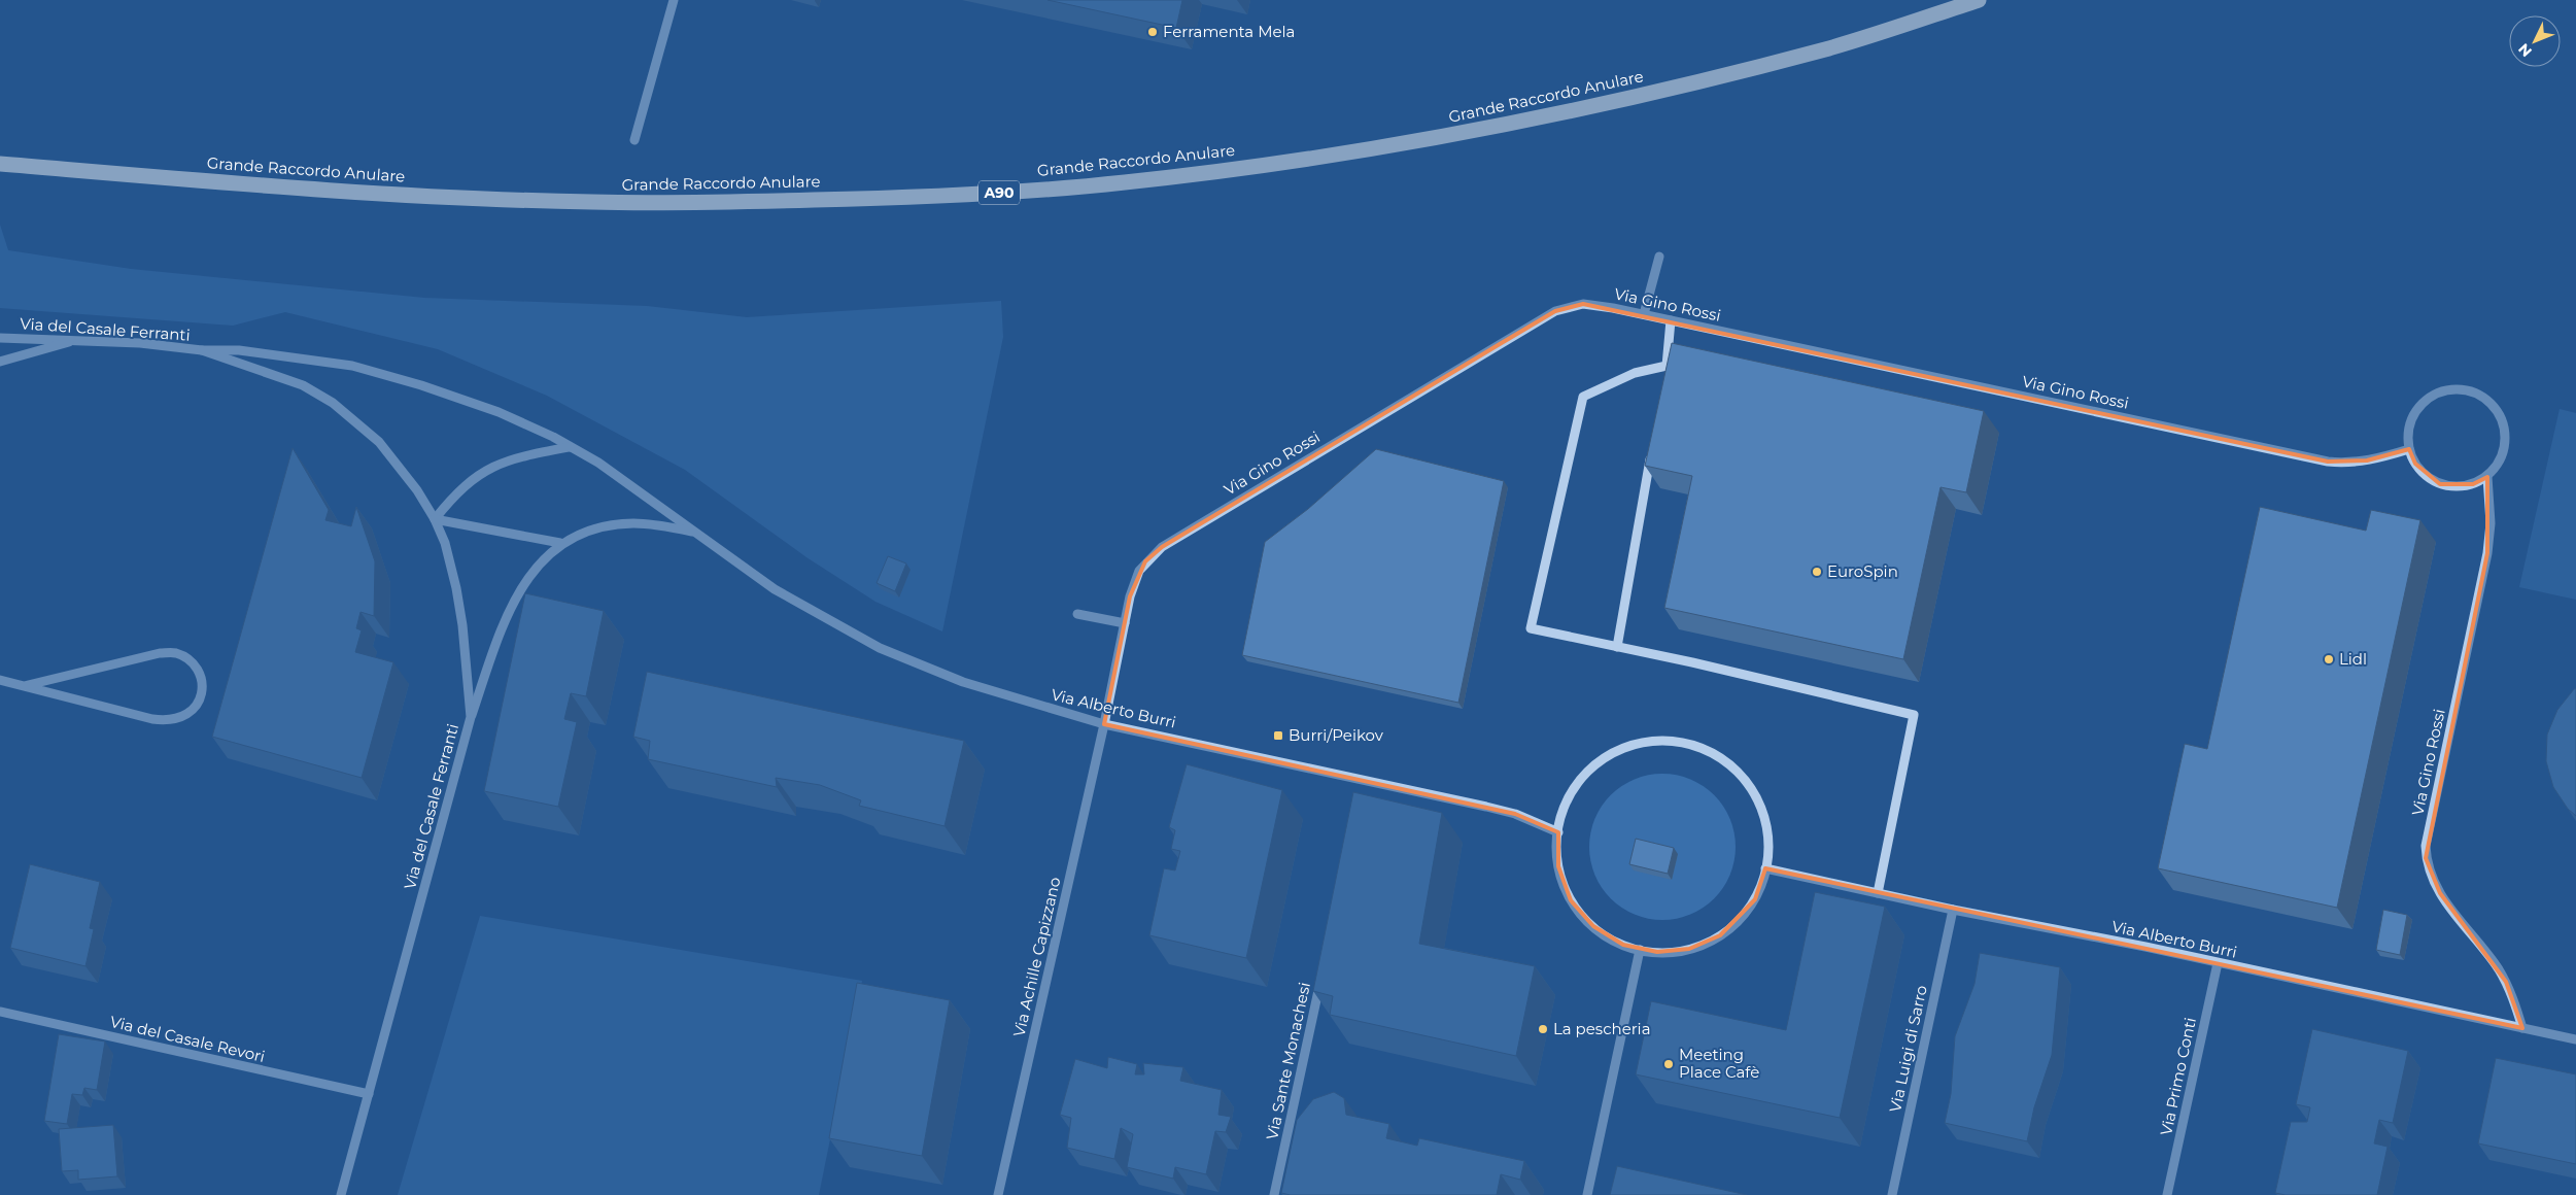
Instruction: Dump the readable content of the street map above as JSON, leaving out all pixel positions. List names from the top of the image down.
{
  "streets": {
    "highway": ["Grande Raccordo Anulare", "A90"],
    "street": [
      "Via Gino Rossi",
      "Via del Casale Ferranti",
      "Via Alberto Burri",
      "Via Achille Capizzano",
      "Via del Casale Revori",
      "Via Luigi di Sarro",
      "Via Sante Monachesi",
      "Via Primo Conti"
    ]
  },
  "crossings": [
    ["Via Gino Rossi", "Via Alberto Burri"],
    ["Via Gino Rossi", "Via Achille Capizzano"],
    ["Via del Casale Ferranti", "Via Alberto Burri"],
    ["Via del Casale Ferranti", "Via del Casale Revori"],
    ["Via Alberto Burri", "Via Achille Capizzano"],
    ["Via Alberto Burri", "Via Luigi di Sarro"],
    ["Via Alberto Burri", "Via Primo Conti"]
  ],
  "places": {
    "other": [
      "Ferramenta Mela",
      "EuroSpin",
      "Lidl",
      "La pescheria",
      "Meeting Place Cafè"
    ],
    "transit": ["Burri/Peikov"]
  },
  "north": "bottom left"
}
